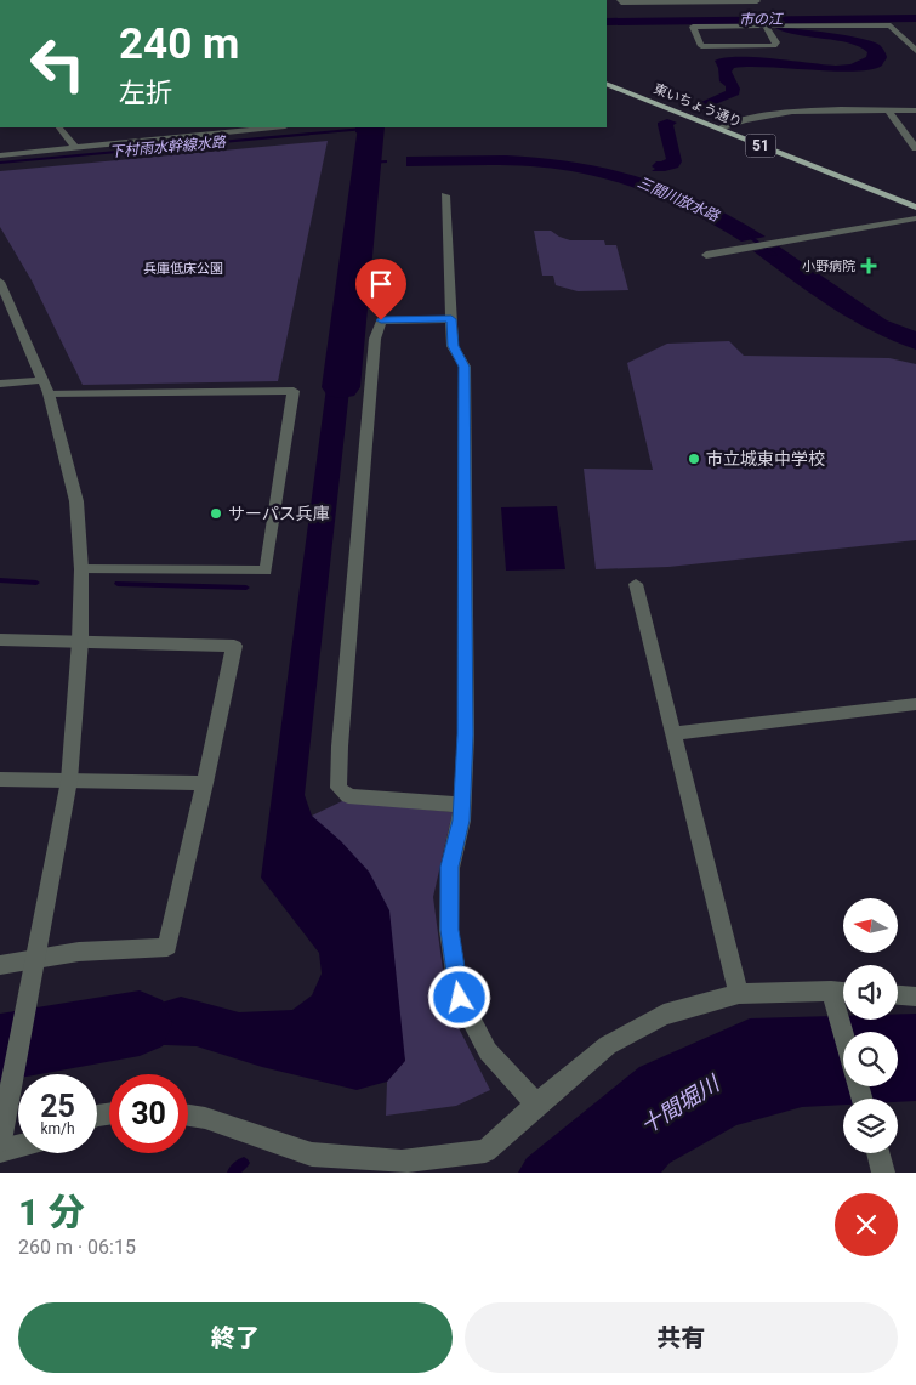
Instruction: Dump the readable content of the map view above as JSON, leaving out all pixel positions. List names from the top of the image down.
{
  "streets": {
    "main road": ["東いちょう通り", "51"]
  },
  "water": [
    "市の江",
    "下村雨水幹線水路",
    "三間川放水路",
    "十間堀川"
  ],
  "parks": ["兵庫低床公園"],
  "places": {
    "health": ["小野病院"],
    "other": ["市立城東中学校", "サーパス兵庫"]
  },
  "north": "left",
  "page": {
    "turn": ["240 m", "左折"],
    "speed": "25 km/h",
    "limit": "30",
    "heading": ["1 分", "260 m · 06:15"],
    "buttons": ["終了", "共有"]
  }
}
